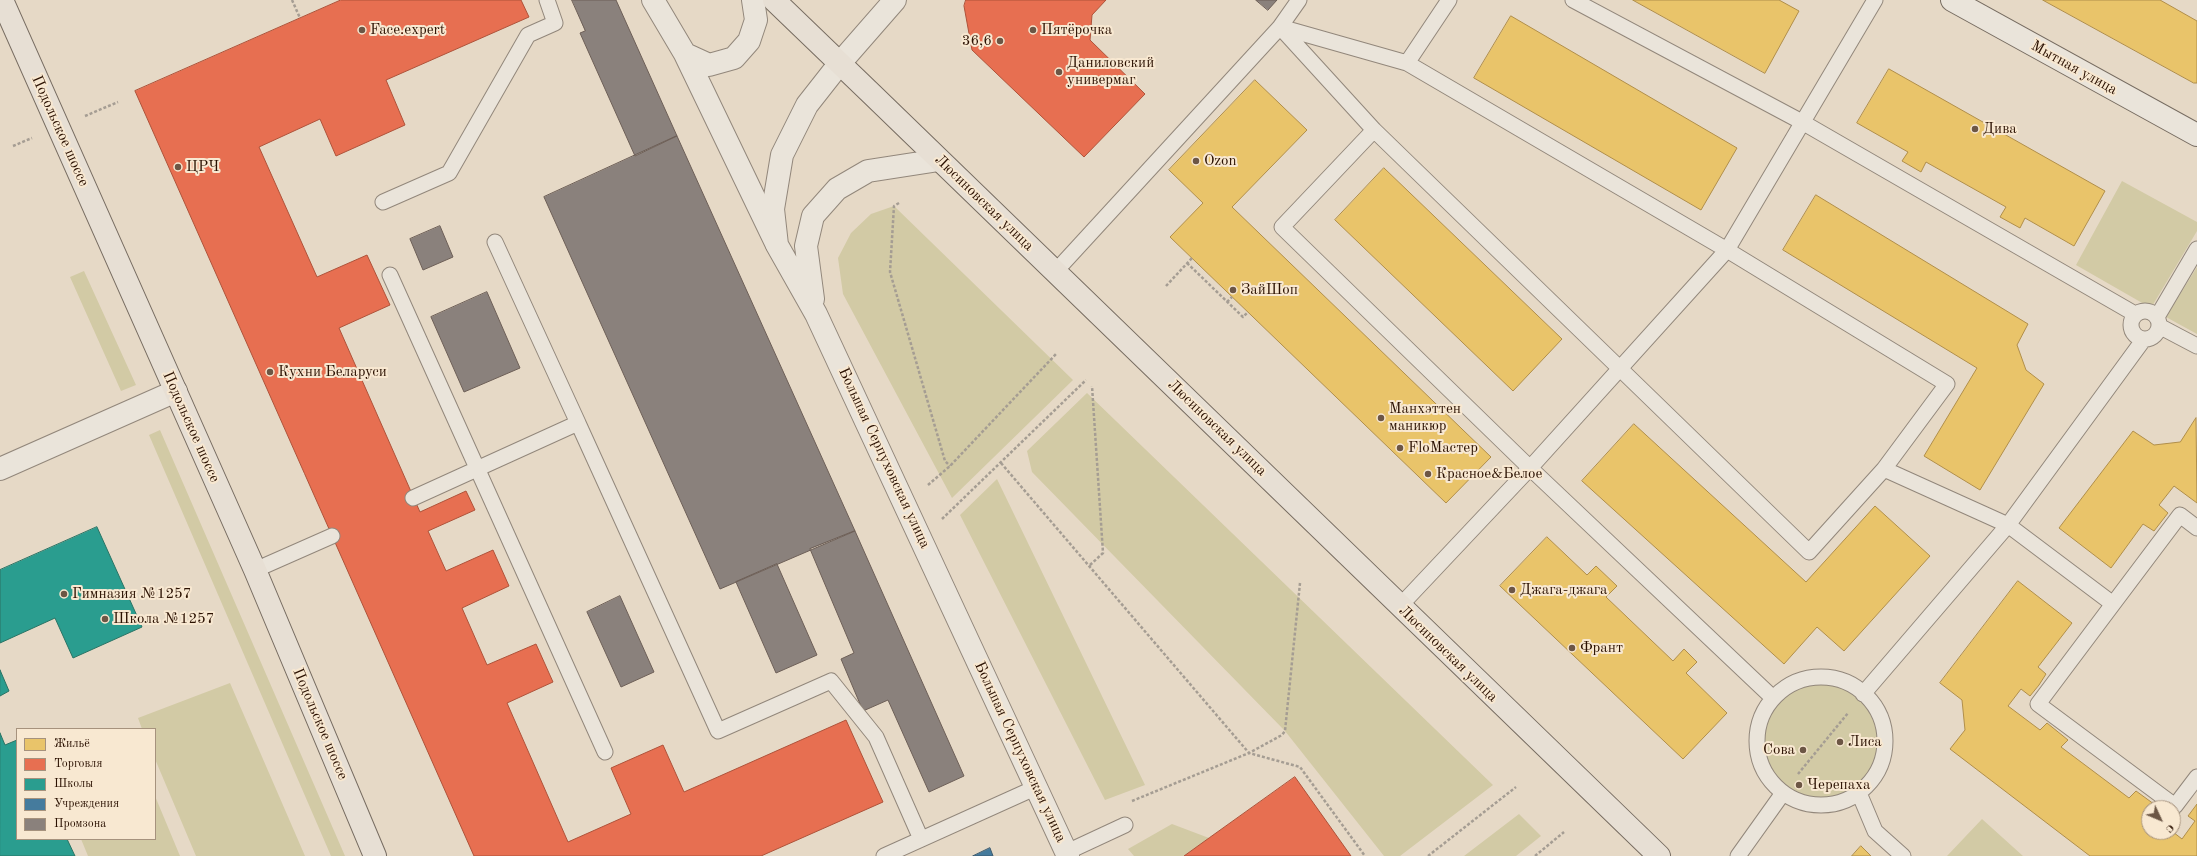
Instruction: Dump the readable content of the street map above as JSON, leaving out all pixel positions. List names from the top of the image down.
{
  "streets": {
    "main road": ["Подольское шоссе", "Люсиновская улица"],
    "street": ["Мытная улица", "Большая Серпуховская улица"]
  },
  "crossings": [
    ["Люсиновская улица", "Большая Серпуховская улица"]
  ],
  "places": [
    "Face.expert",
    "Пятёрочка",
    "36,6",
    "Даниловский универмаг",
    "Дива",
    "Ozon",
    "ЦРЧ",
    "ЗайШоп",
    "Кухни Беларуси",
    "Манхэттен маникюр",
    "FloМастер",
    "Красное&Белое",
    "Джага-джага",
    "Гимназия №1257",
    "Школа №1257",
    "Франт",
    "Лиса",
    "Сова",
    "Черепаха"
  ],
  "legend": [
    "Жильё",
    "Торговля",
    "Школы",
    "Учреждения",
    "Промзона"
  ],
  "north": "bottom right"
}
